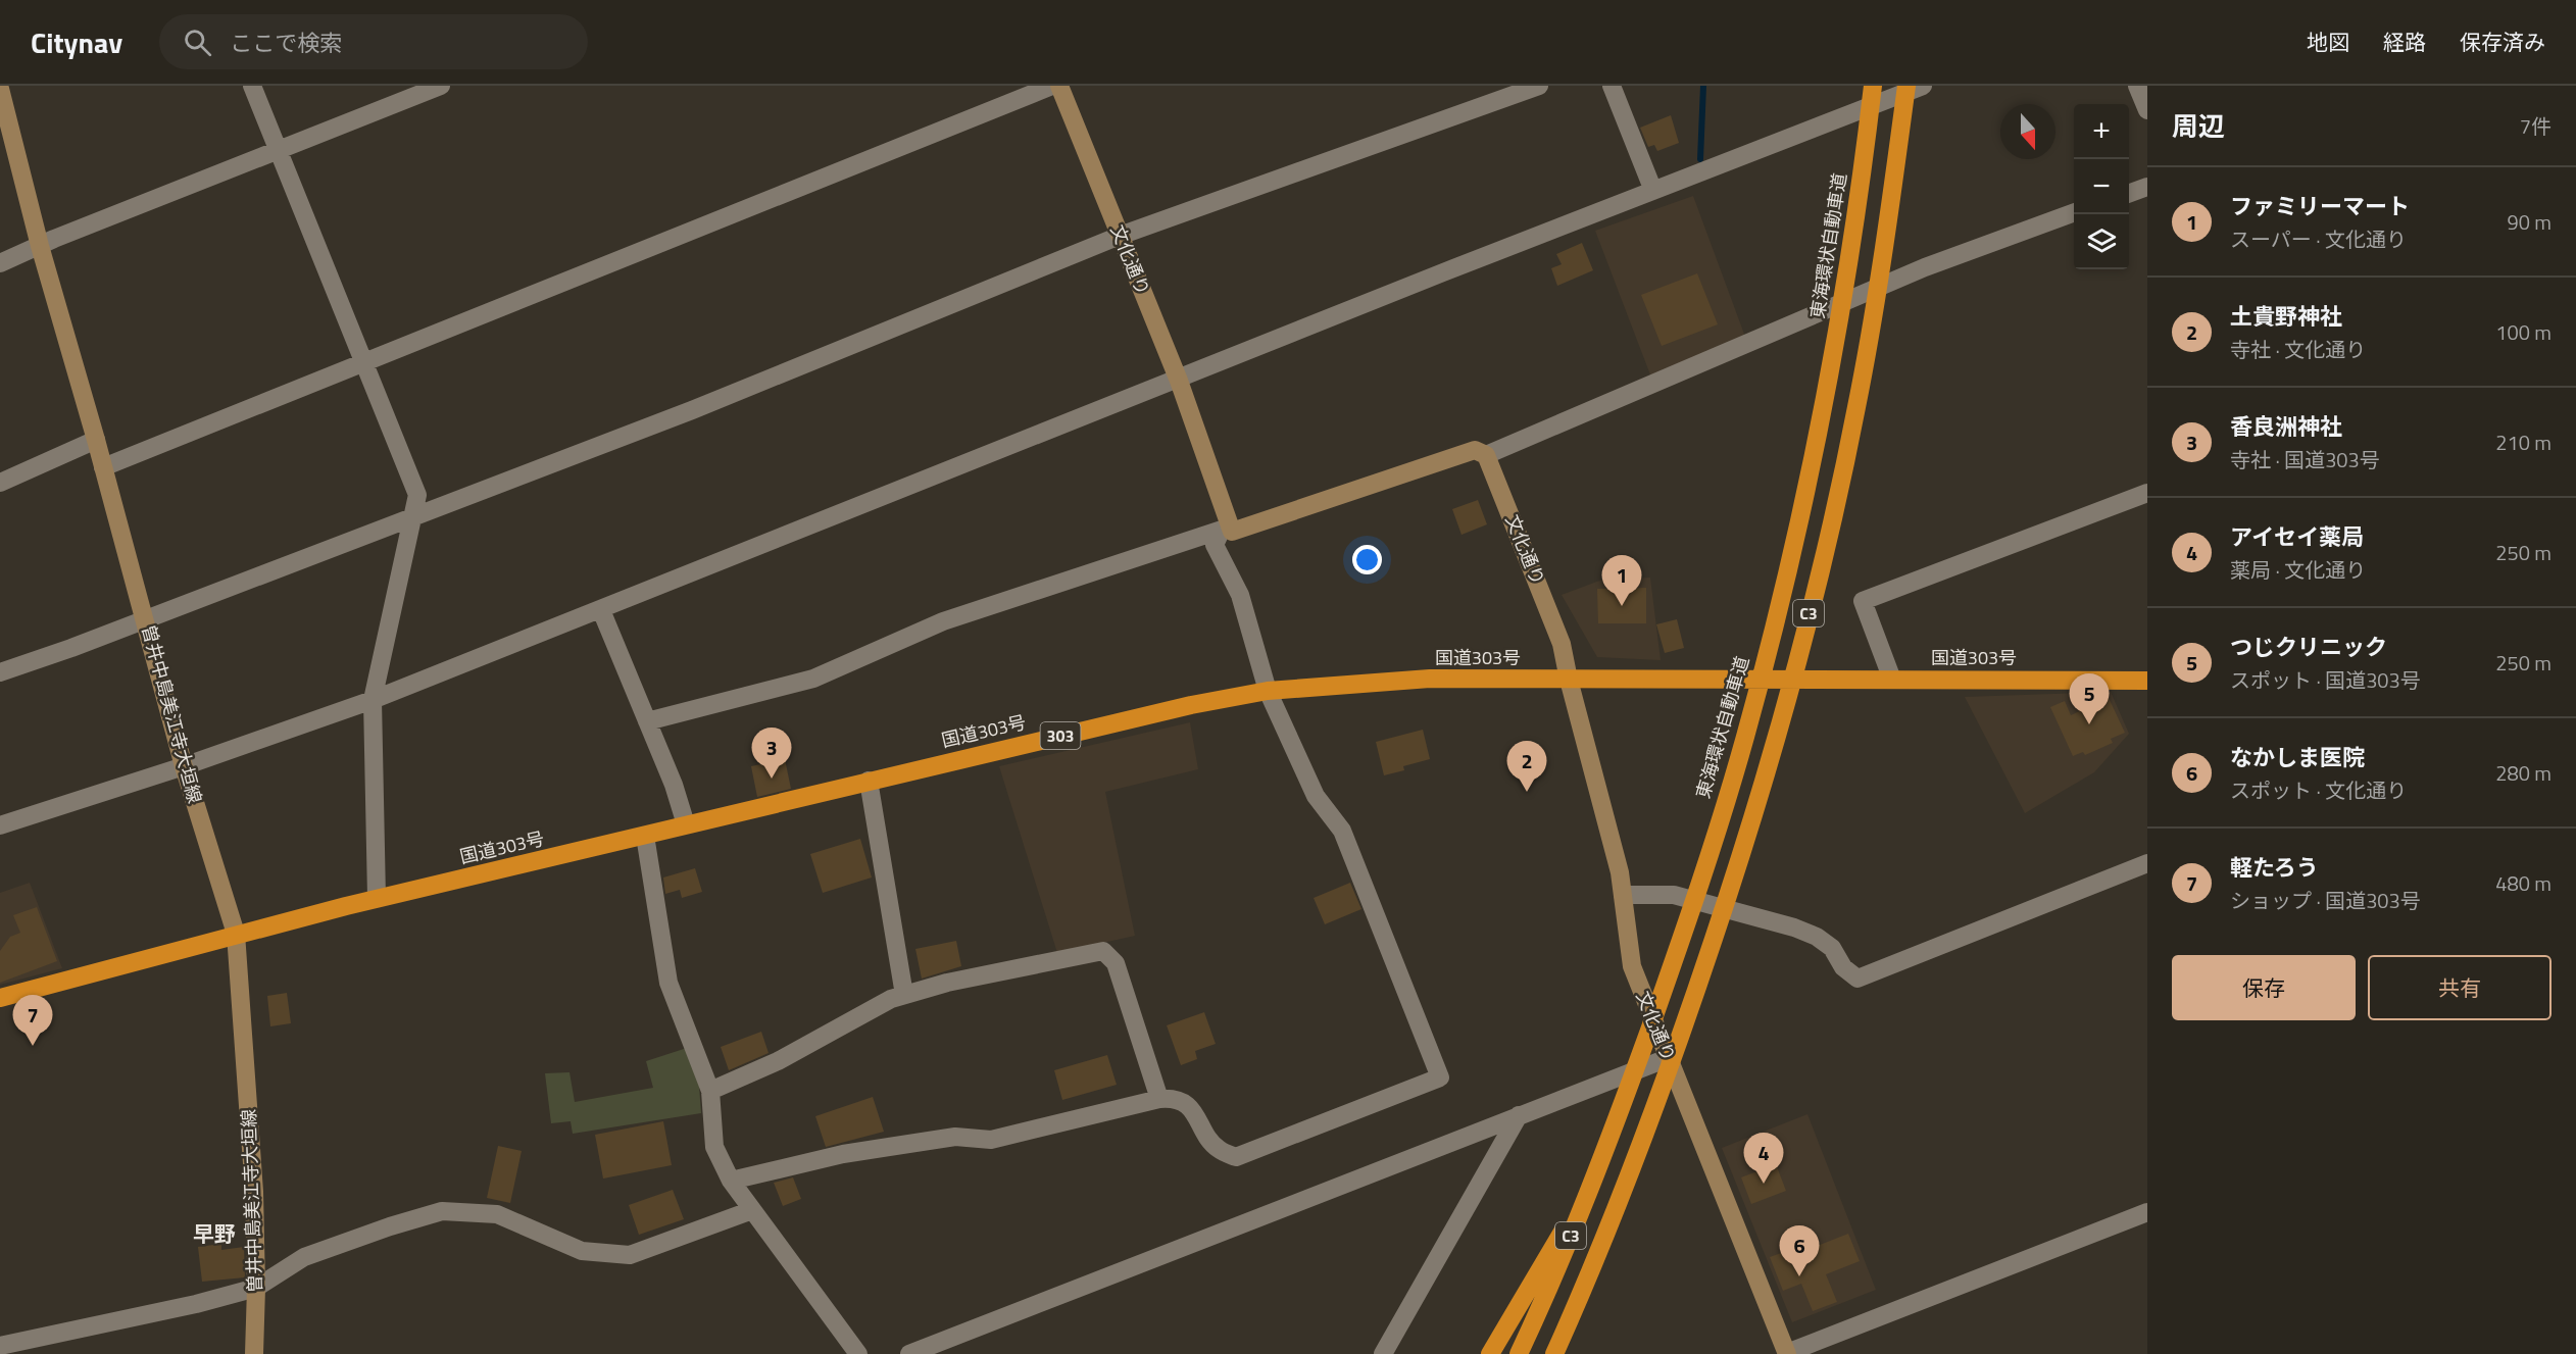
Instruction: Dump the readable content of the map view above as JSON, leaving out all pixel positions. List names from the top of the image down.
{
  "streets": {
    "highway": [
      "東海環状自動車道",
      "C3",
      "国道303号",
      "303"
    ],
    "street": ["文化通り", "曽井中島美江寺大垣線"]
  },
  "crossings": [
    ["文化通り", "国道303号"],
    ["国道303号", "曽井中島美江寺大垣線"]
  ],
  "districts": ["早野"],
  "north": "bottom",
  "page": {
    "header": "Citynav",
    "search": "ここで検索",
    "nav": ["地図", "経路", "保存済み"],
    "heading": ["周辺", "7件"],
    "map_buttons": ["+", "−"],
    "list": [
      {
        "mark": "1",
        "name": "ファミリーマート",
        "note": "スーパー · 文化通り",
        "value": "90 m"
      },
      {
        "mark": "2",
        "name": "土貴野神社",
        "note": "寺社 · 文化通り",
        "value": "100 m"
      },
      {
        "mark": "3",
        "name": "香良洲神社",
        "note": "寺社 · 国道303号",
        "value": "210 m"
      },
      {
        "mark": "4",
        "name": "アイセイ薬局",
        "note": "薬局 · 文化通り",
        "value": "250 m"
      },
      {
        "mark": "5",
        "name": "つじクリニック",
        "note": "スポット · 国道303号",
        "value": "250 m"
      },
      {
        "mark": "6",
        "name": "なかしま医院",
        "note": "スポット · 文化通り",
        "value": "280 m"
      },
      {
        "mark": "7",
        "name": "軽たろう",
        "note": "ショップ · 国道303号",
        "value": "480 m"
      }
    ],
    "pins": [
      "1",
      "5",
      "3",
      "2",
      "7",
      "4",
      "6"
    ],
    "buttons": ["保存", "共有"]
  }
}
